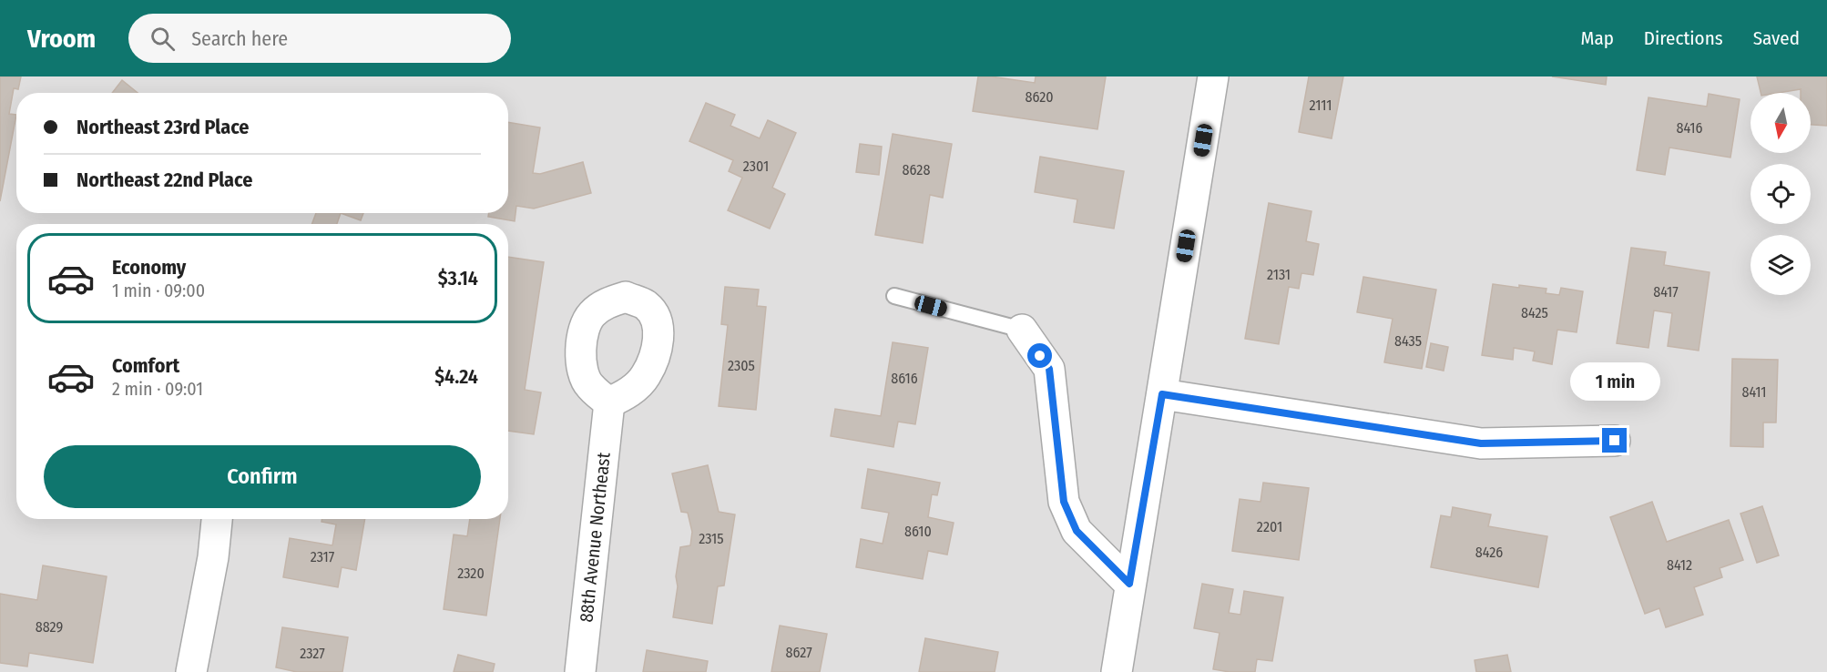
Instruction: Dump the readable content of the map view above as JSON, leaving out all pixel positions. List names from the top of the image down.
{
  "streets": {
    "street": ["88th Avenue Northeast"]
  },
  "house_numbers": [
    "8620",
    "2111",
    "8416",
    "2301",
    "8628",
    "2131",
    "8417",
    "8425",
    "8435",
    "2305",
    "8616",
    "8411",
    "2201",
    "8610",
    "2315",
    "8426",
    "2317",
    "8412",
    "2320",
    "8829",
    "8627",
    "2327"
  ],
  "north": "bottom",
  "page": {
    "header": "Vroom",
    "search": "Search here",
    "nav": ["Map", "Directions", "Saved"],
    "banner": ["Northeast 23rd Place", "Northeast 22nd Place"],
    "list": [
      {
        "name": "Economy",
        "note": "1 min · 09:00",
        "value": "$3.14"
      },
      {
        "name": "Comfort",
        "note": "2 min · 09:01",
        "value": "$4.24"
      }
    ],
    "bubble": "1 min",
    "buttons": "Confirm"
  }
}
